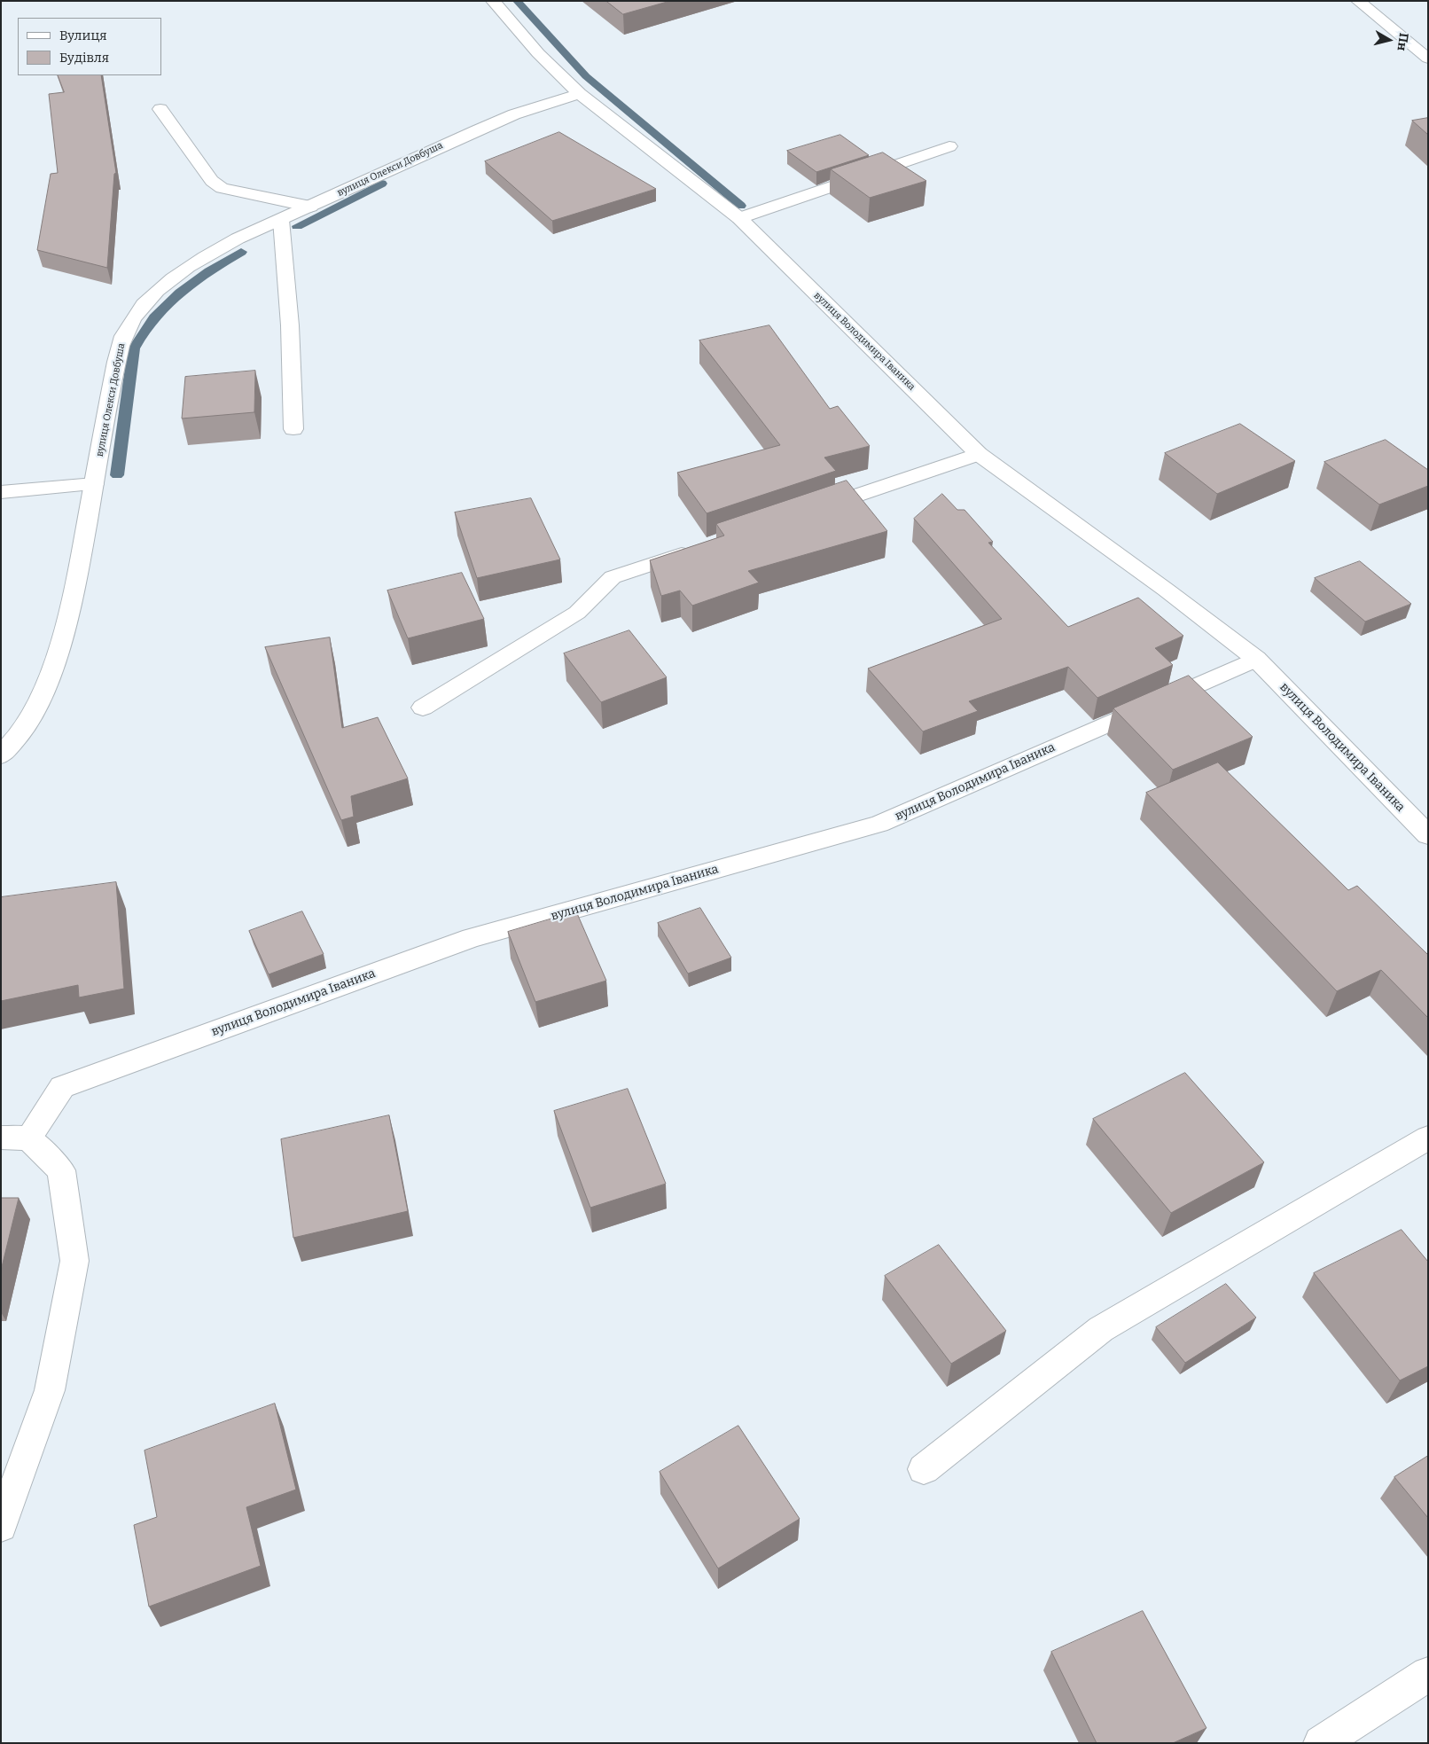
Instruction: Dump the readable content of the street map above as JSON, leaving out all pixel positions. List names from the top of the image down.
{
  "streets": {
    "street": ["вулиця Олекси Довбуша", "вулиця Володимира Іваника"]
  },
  "crossings": [
    ["вулиця Олекси Довбуша", "вулиця Володимира Іваника"]
  ],
  "legend": ["Вулиця", "Будівля"],
  "north": "right"
}
